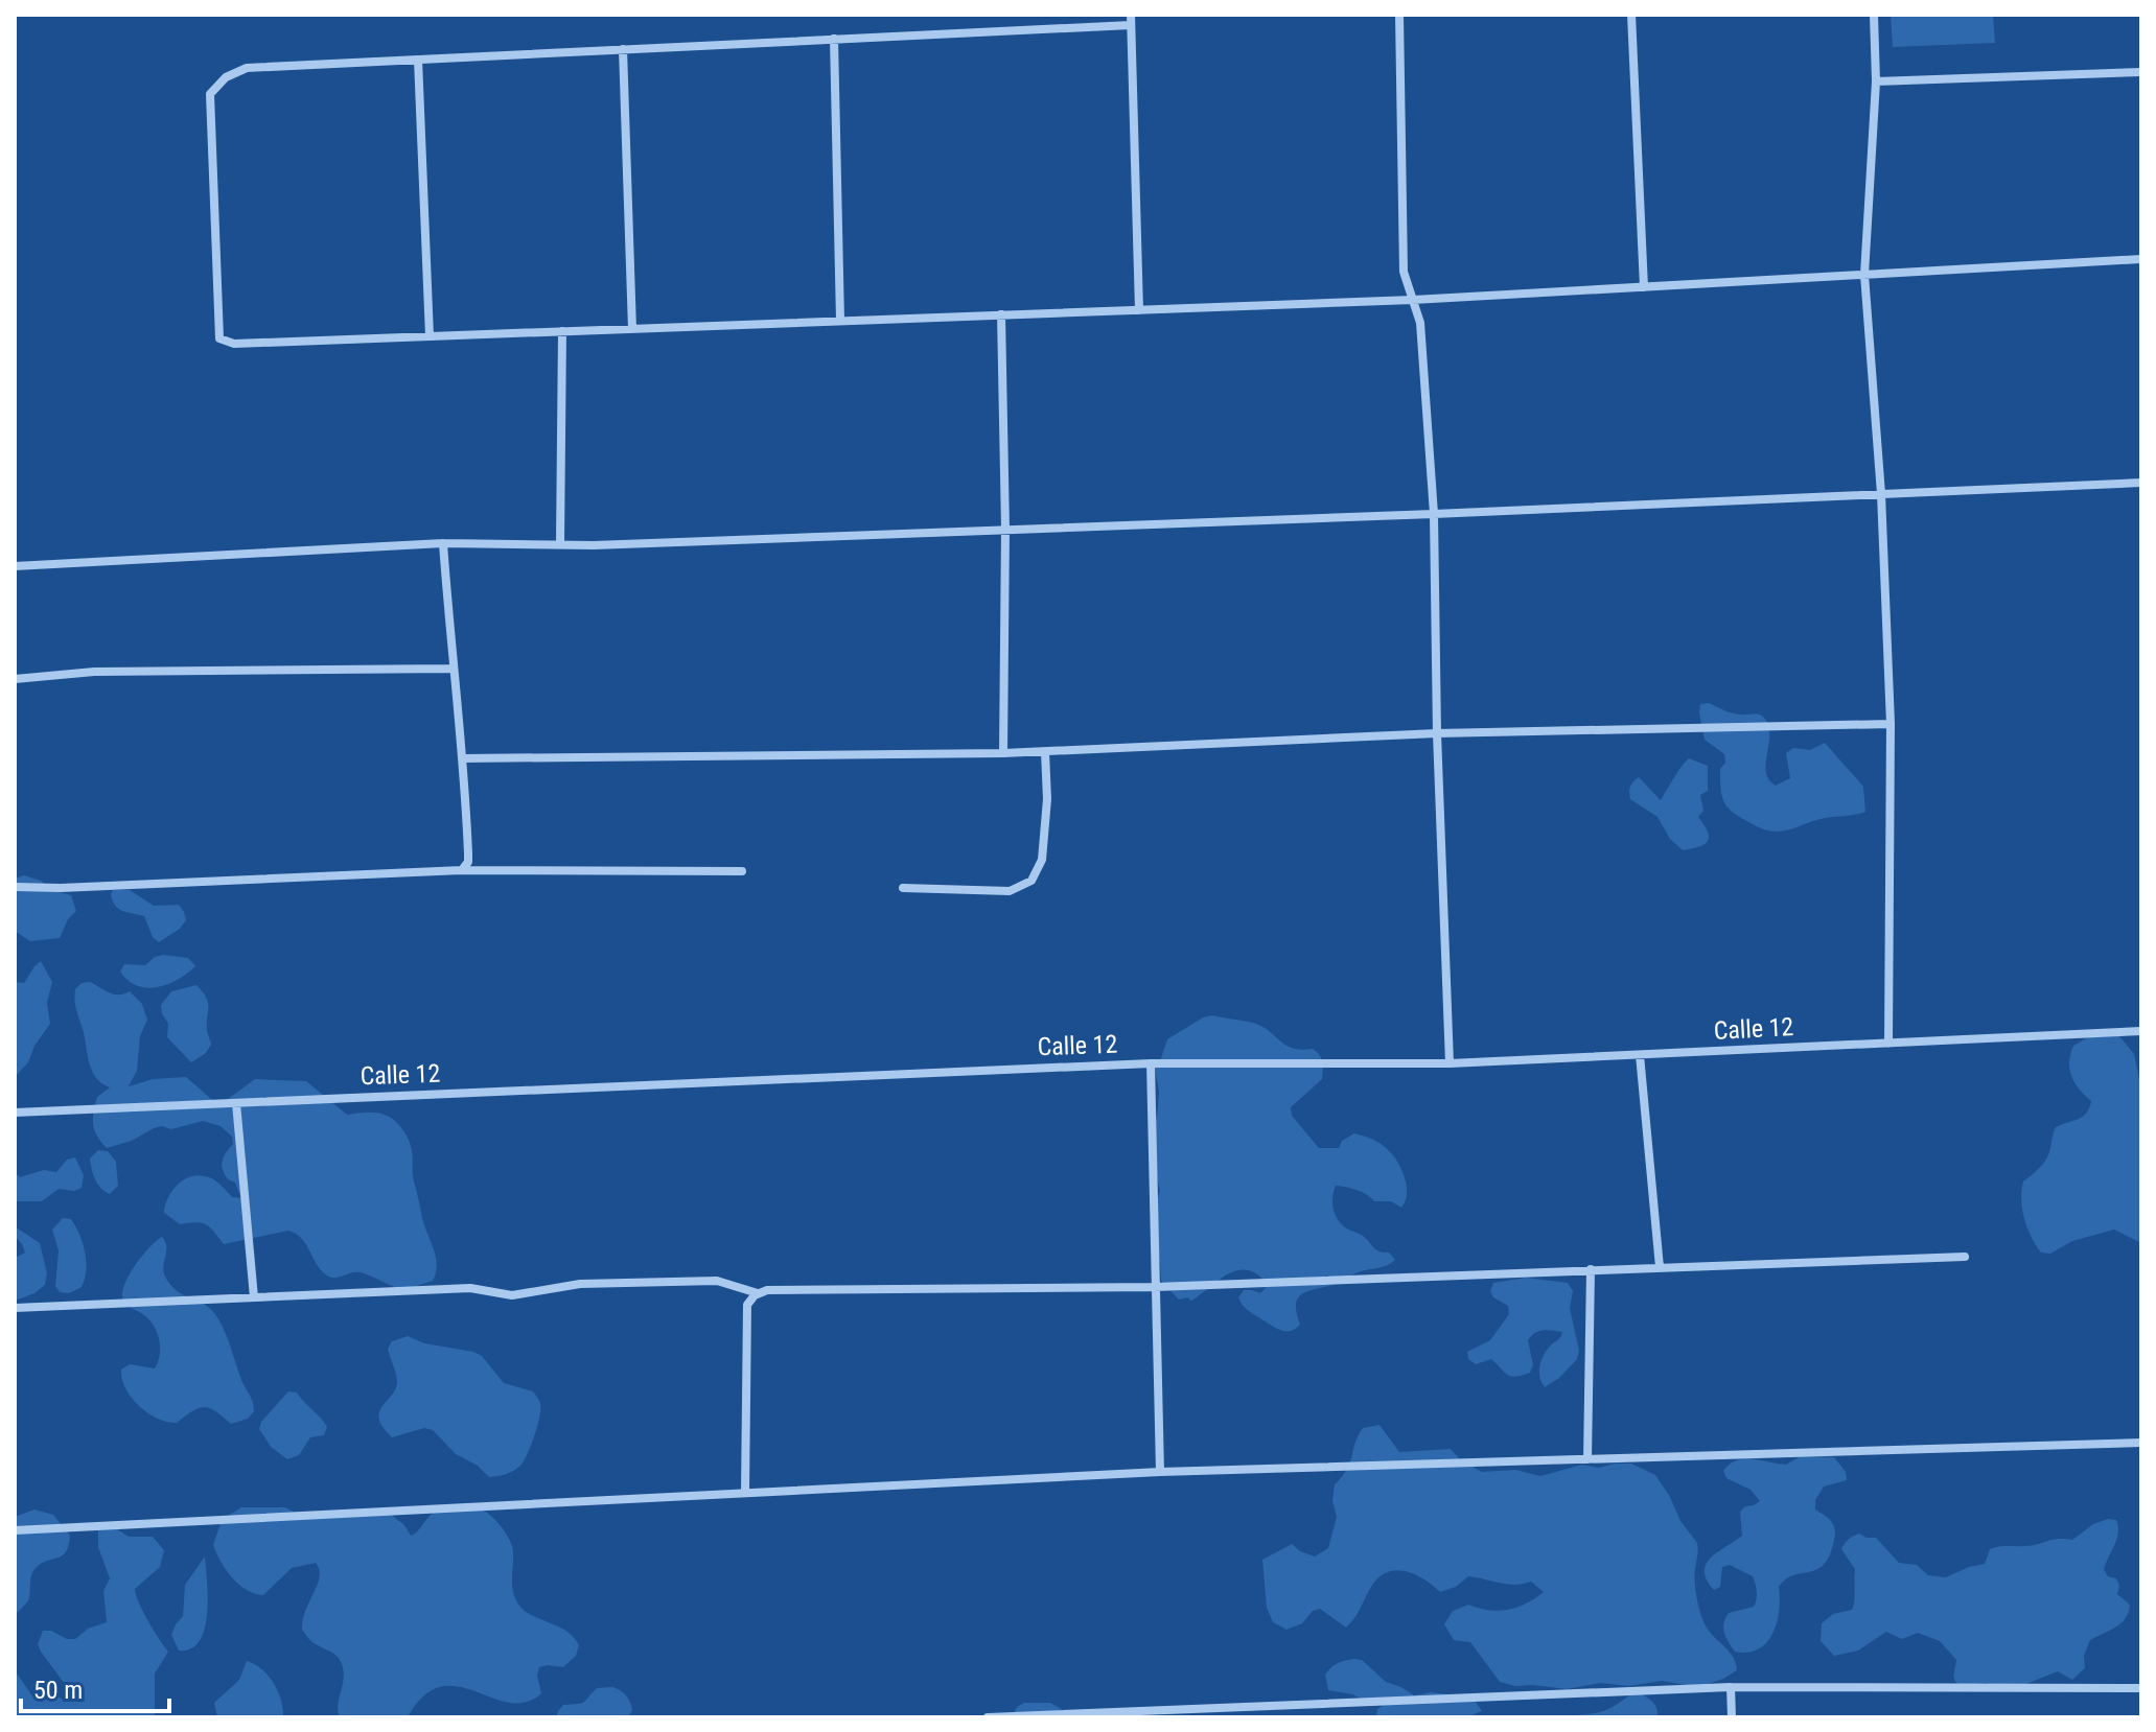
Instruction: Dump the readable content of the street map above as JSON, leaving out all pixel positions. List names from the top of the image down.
{
  "streets": {
    "street": ["Calle 12"]
  },
  "scale_bar": "50 m"
}
